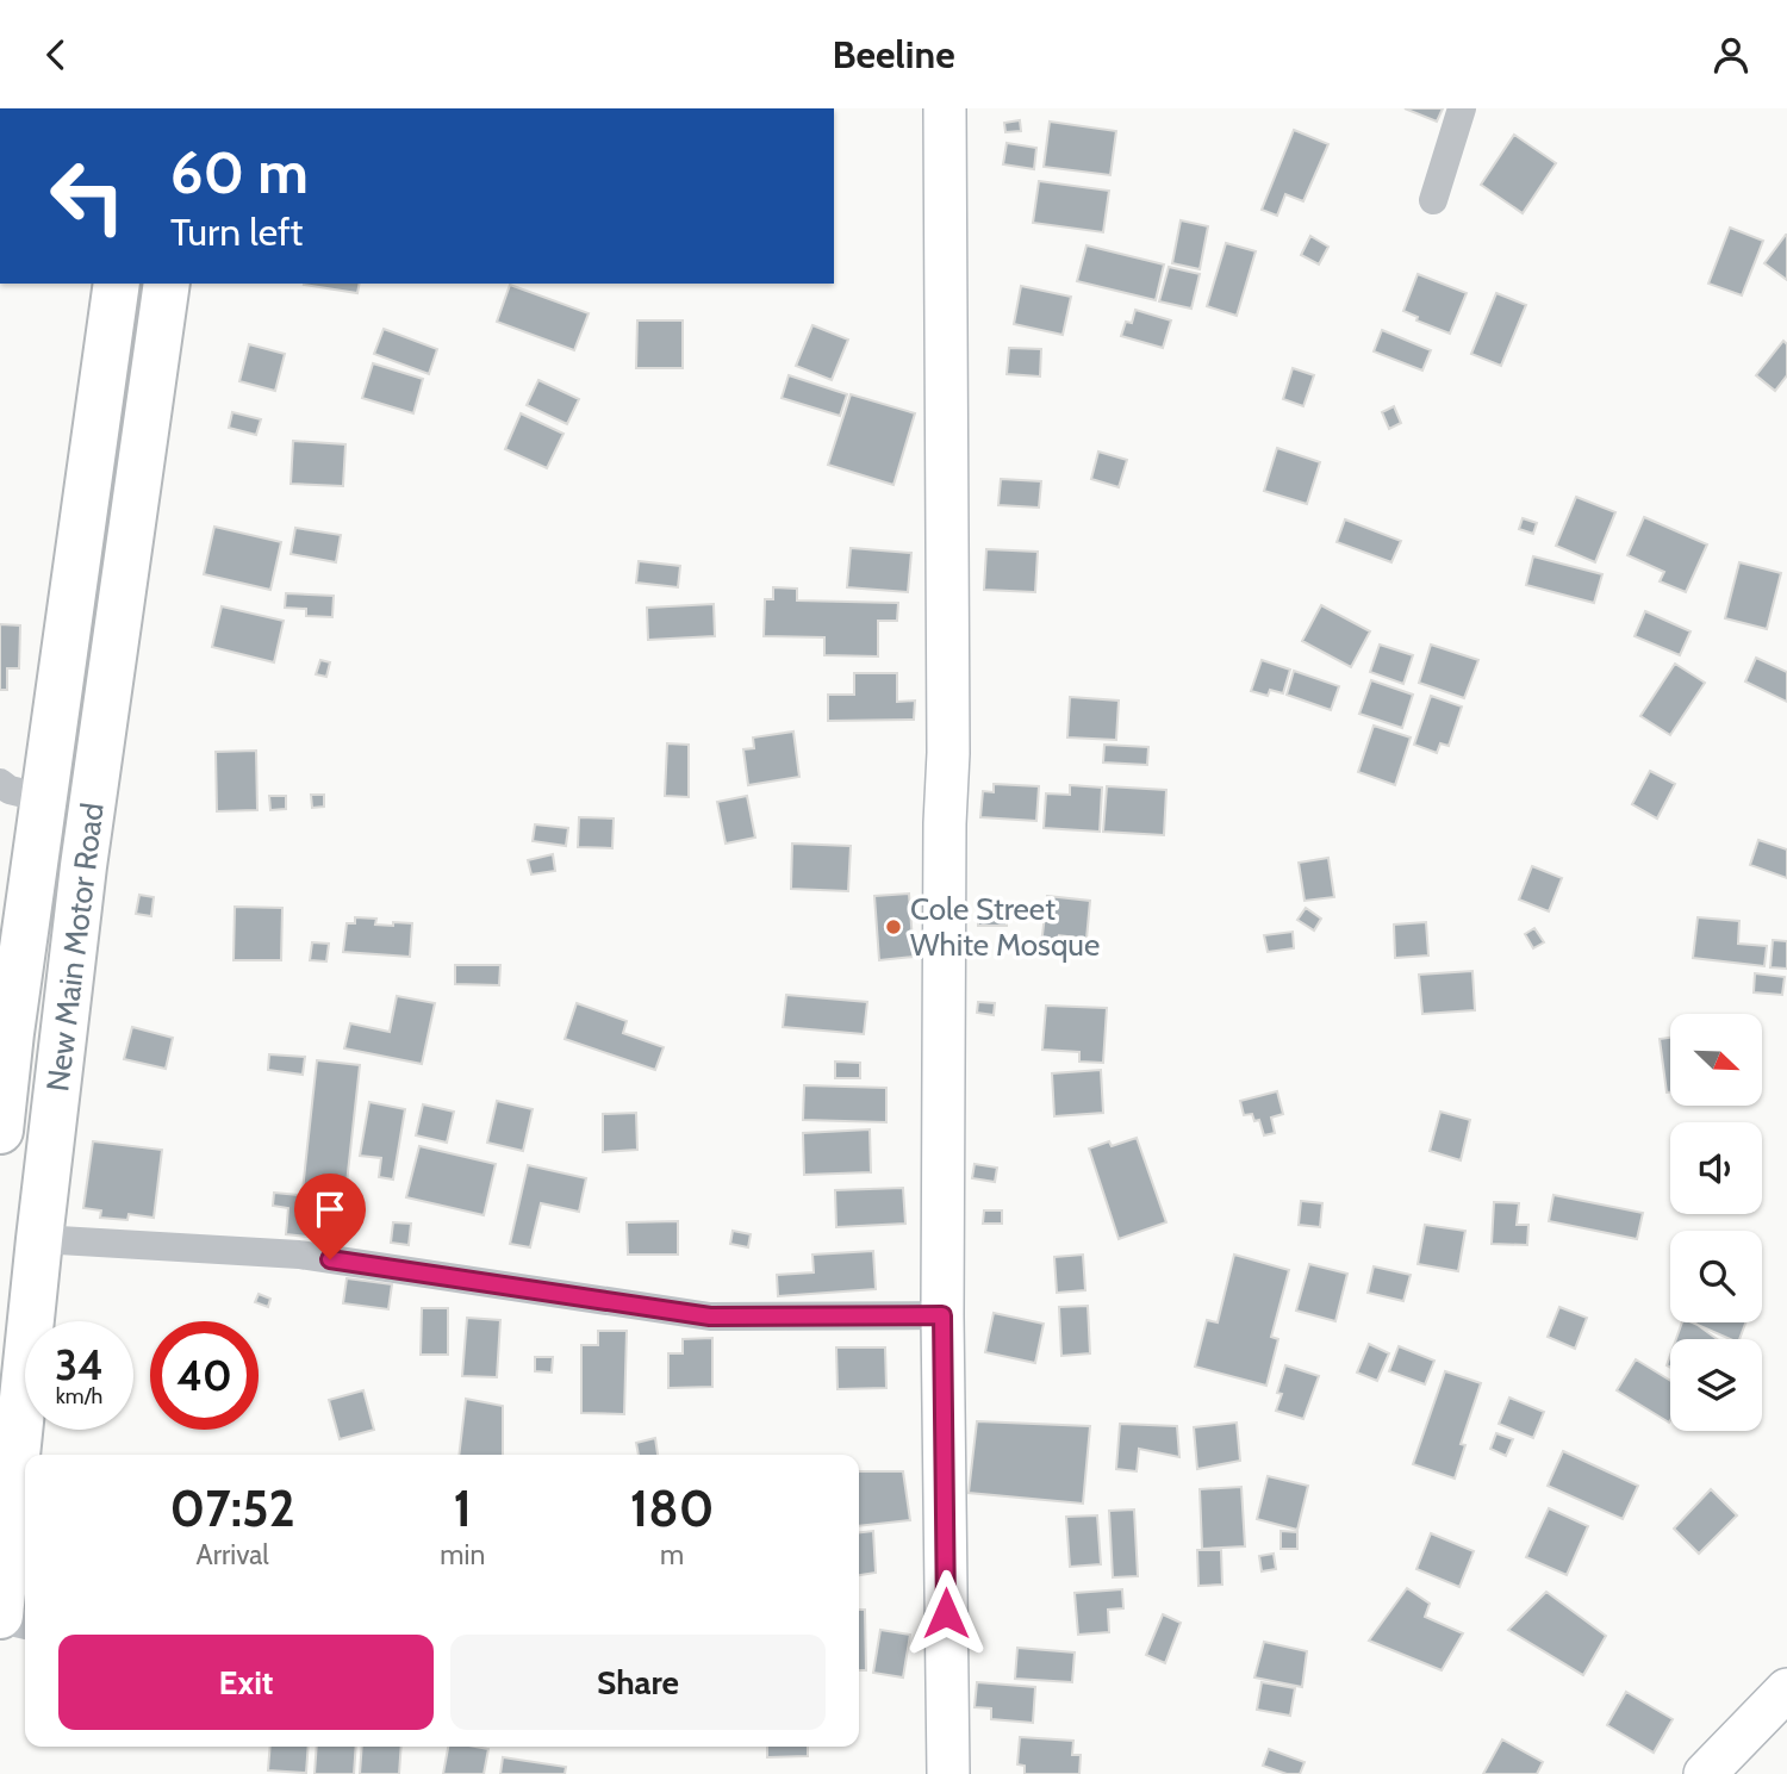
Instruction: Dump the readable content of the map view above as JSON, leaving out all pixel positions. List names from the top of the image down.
{
  "streets": {
    "highway": ["New Main Motor Road"]
  },
  "places": ["Cole Street White Mosque"],
  "north": "bottom right",
  "page": {
    "header": "Beeline",
    "turn": ["60 m", "Turn left"],
    "speed": "34 km/h",
    "limit": "40",
    "eta": [
      "07:52",
      "Arrival",
      "1",
      "min",
      "180",
      "m"
    ],
    "buttons": ["Exit", "Share"]
  }
}
